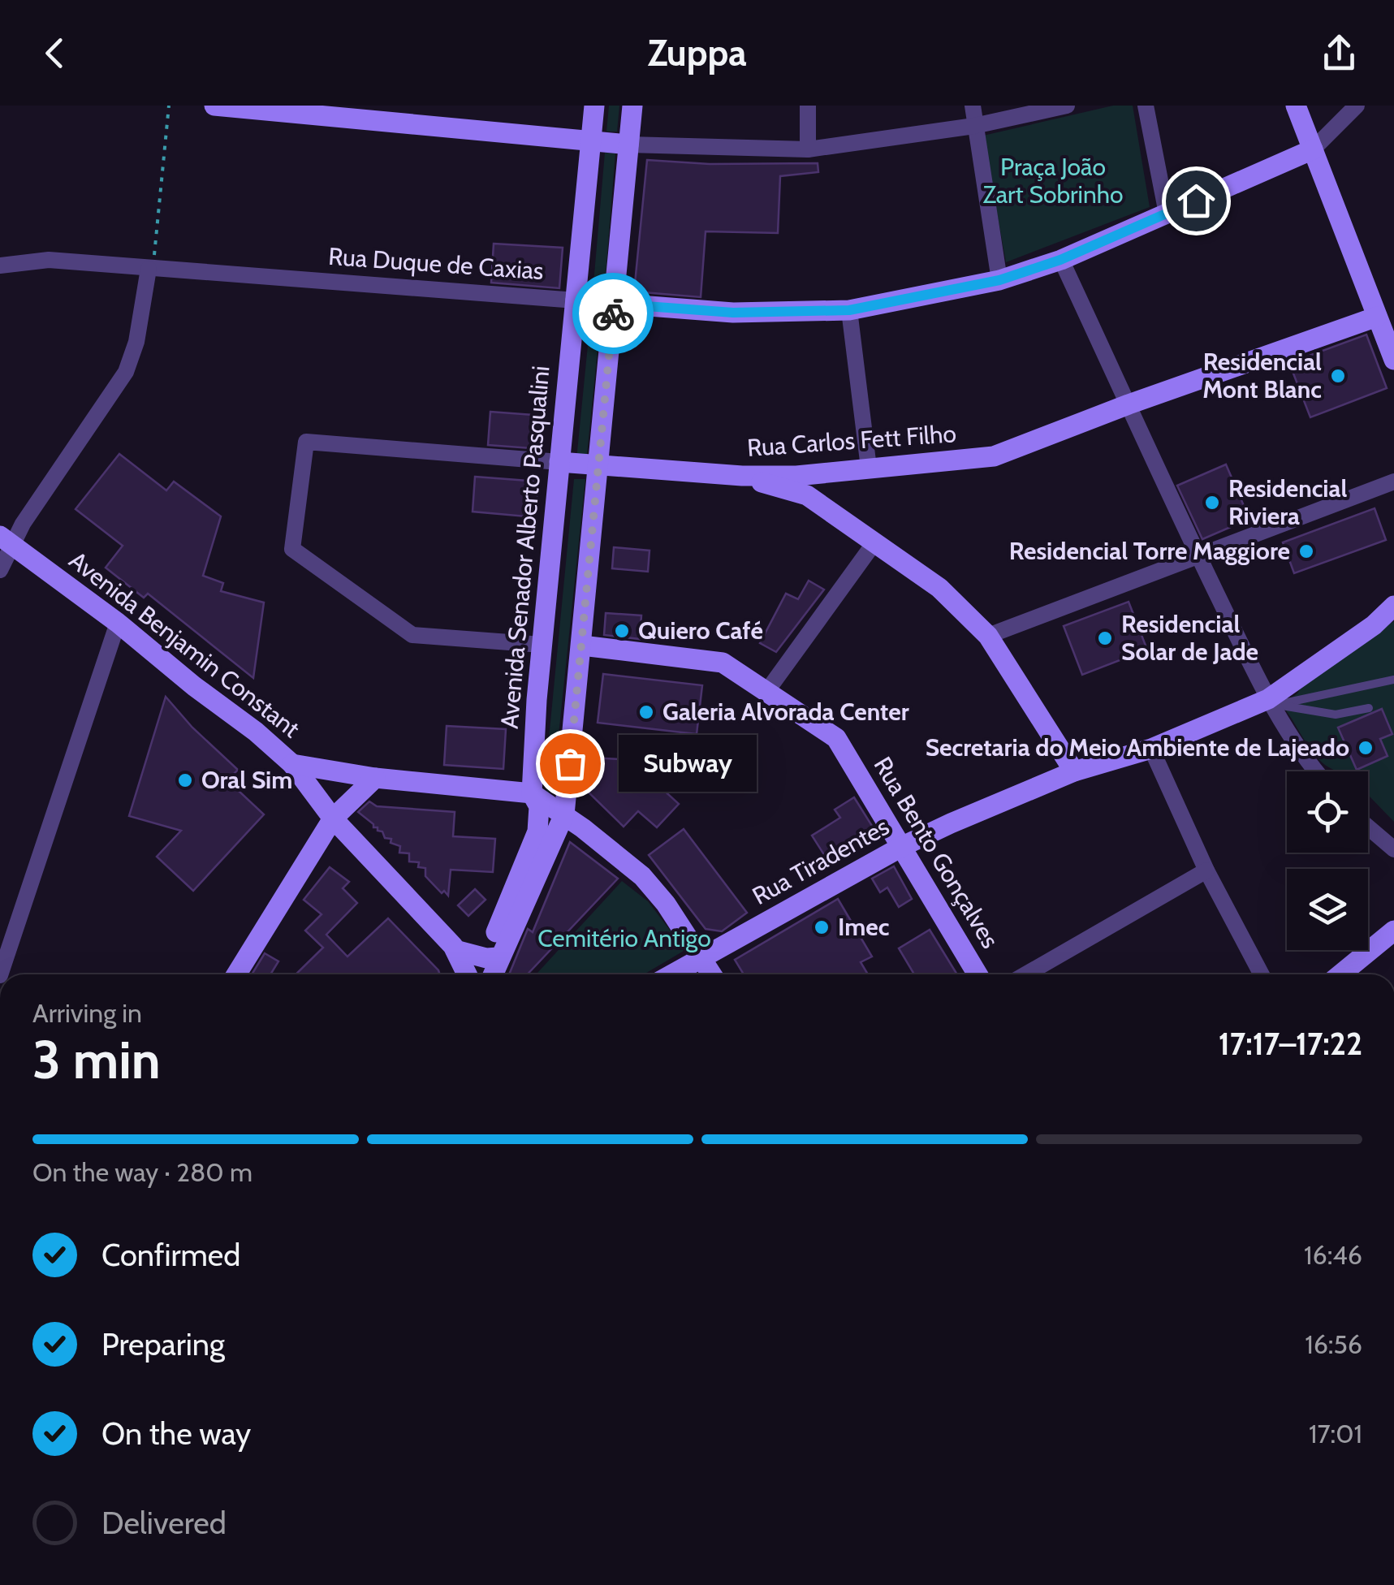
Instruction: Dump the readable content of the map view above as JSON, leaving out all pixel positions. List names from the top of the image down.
{
  "streets": {
    "main road": [
      "Rua Duque de Caxias",
      "Rua Carlos Fett Filho",
      "Avenida Senador Alberto Pasqualini",
      "Avenida Benjamin Constant",
      "Rua Bento Gonçalves",
      "Rua Tiradentes"
    ]
  },
  "crossings": [
    ["Rua Duque de Caxias", "Avenida Senador Alberto Pasqualini"],
    ["Rua Carlos Fett Filho", "Avenida Senador Alberto Pasqualini"],
    ["Rua Carlos Fett Filho", "Rua Tiradentes"],
    ["Rua Bento Gonçalves", "Rua Tiradentes"]
  ],
  "parks": ["Praça João Zart Sobrinho", "Cemitério Antigo"],
  "places": [
    "Residencial Mont Blanc",
    "Residencial Riviera",
    "Residencial Torre Maggiore",
    "Quiero Café",
    "Residencial Solar de Jade",
    "Galeria Alvorada Center",
    "Secretaria do Meio Ambiente de Lajeado",
    "Subway",
    "Oral Sim",
    "Imec"
  ],
  "page": {
    "header": "Zuppa",
    "bubble": "Subway",
    "heading": ["3 min", "Arriving in", "17:17–17:22"],
    "bar": "On the way · 280 m",
    "list": [
      ["Confirmed", "16:46"],
      ["Preparing", "16:56"],
      ["On the way", "17:01"],
      "Delivered"
    ]
  }
}
